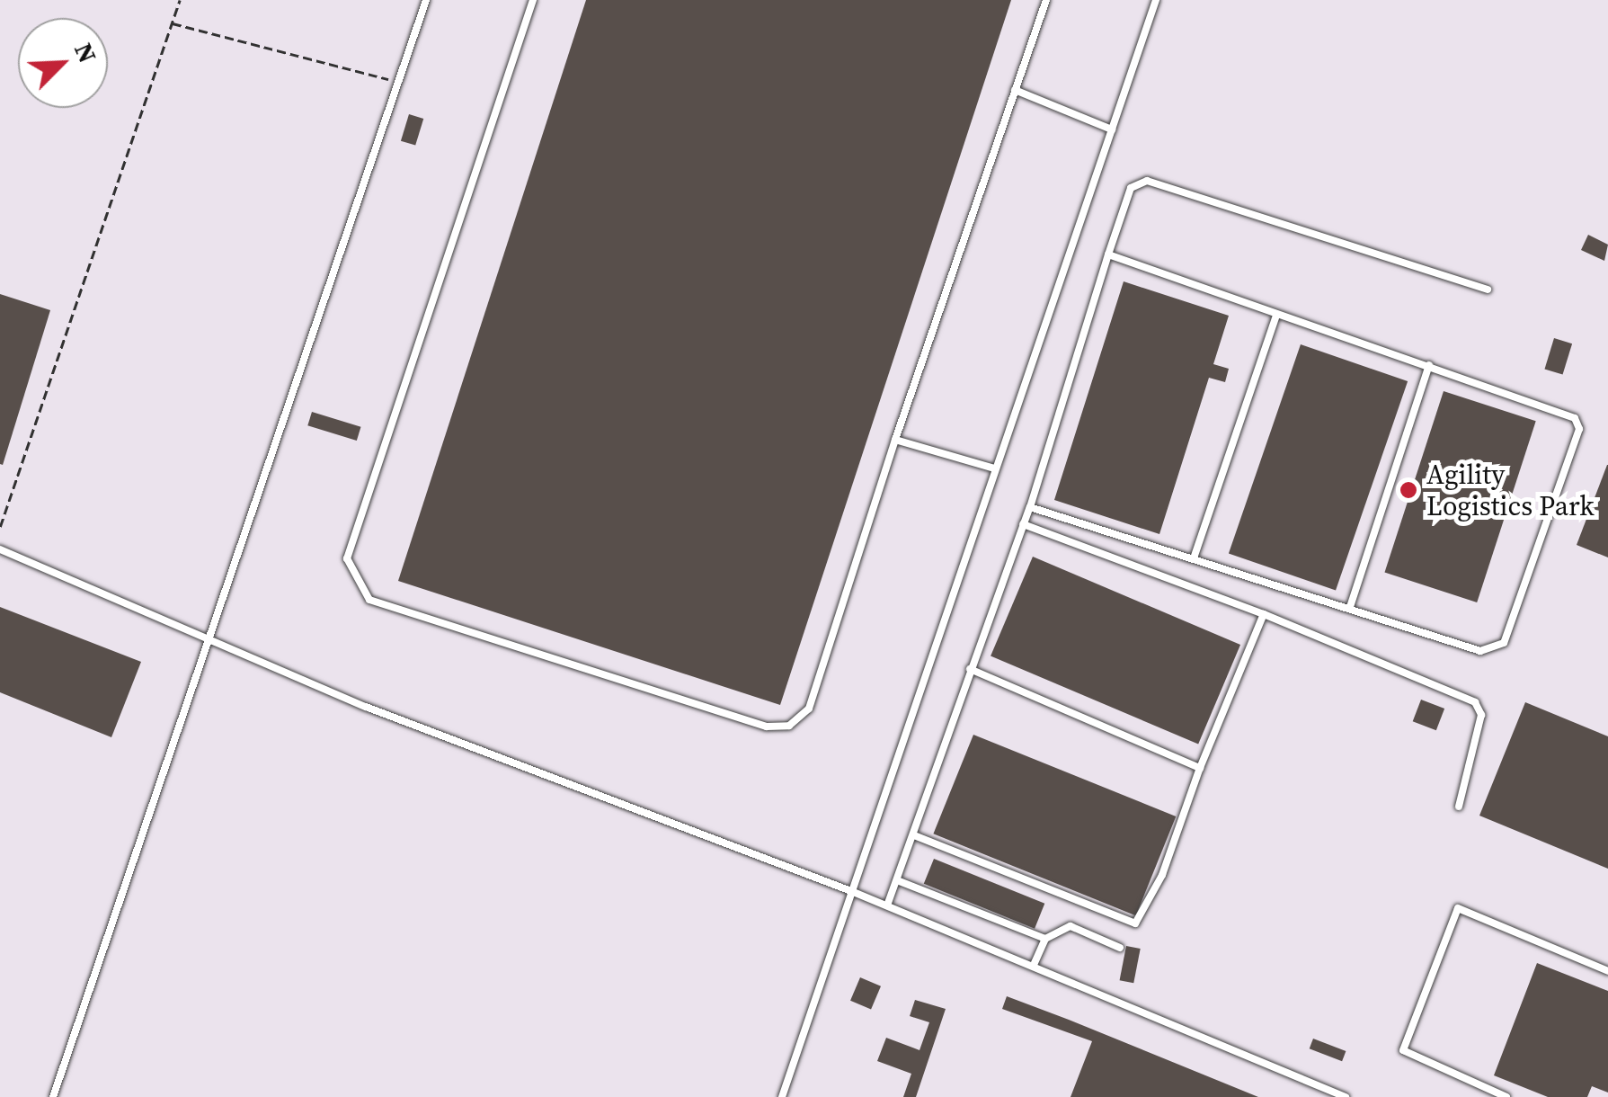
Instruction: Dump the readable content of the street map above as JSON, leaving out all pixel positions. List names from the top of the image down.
{
  "places": ["Agility Logistics Park"],
  "north": "top right"
}
